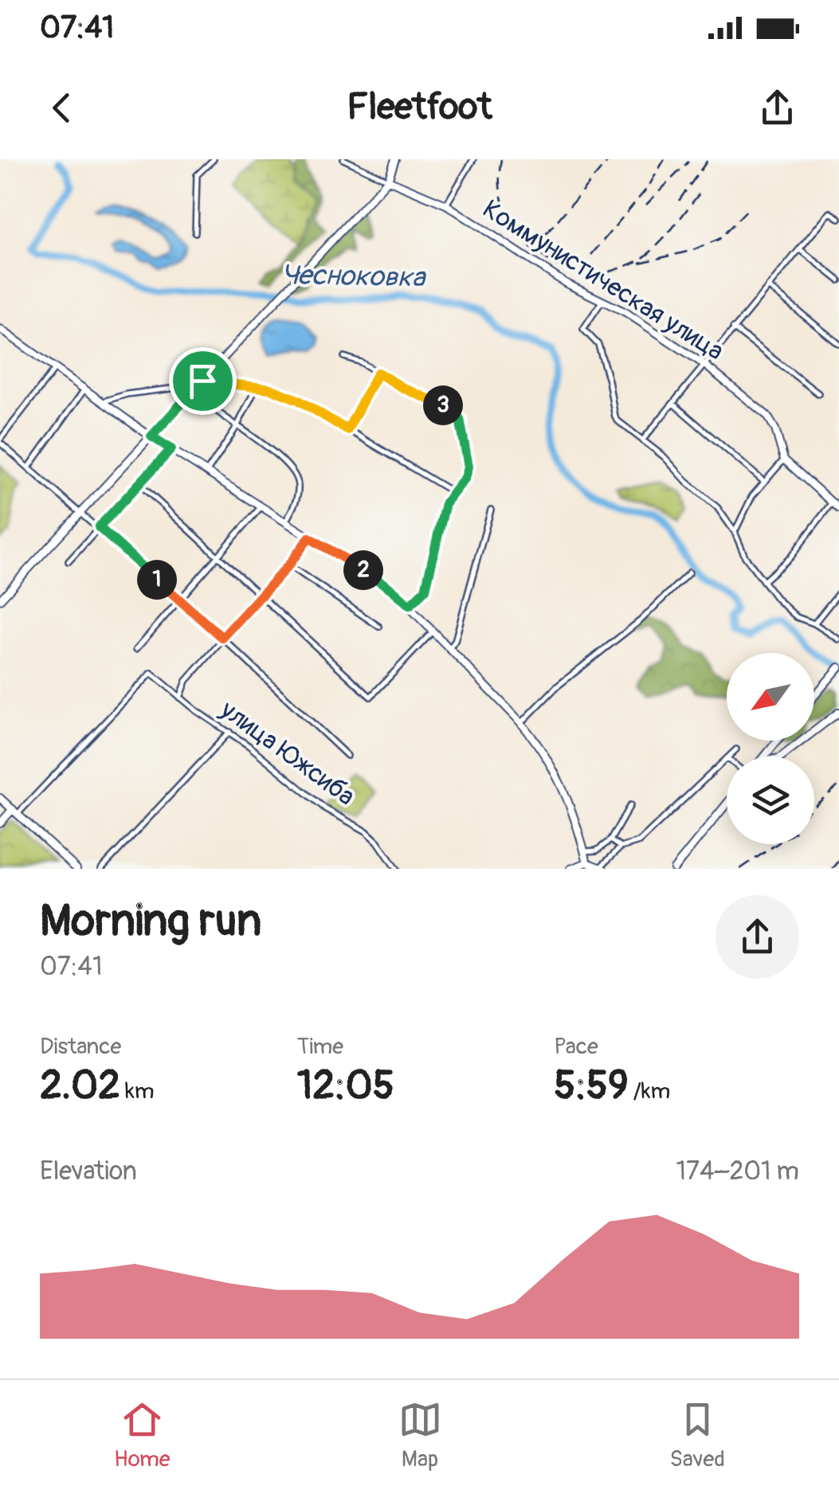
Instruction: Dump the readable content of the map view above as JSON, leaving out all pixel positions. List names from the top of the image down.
{
  "streets": {
    "street": ["Коммунистическая улица", "улица Южсиба"]
  },
  "water": ["Чесноковка"],
  "north": "bottom left",
  "page": {
    "status": "07:41",
    "header": "Fleetfoot",
    "pins": ["3", "2", "1"],
    "heading": ["Morning run", "07:41"],
    "stats": [
      ["Distance", "2.02 km"],
      ["Time", "12:05"],
      ["Pace", "5:59 /km"]
    ],
    "chart": ["Elevation", "174–201 m"],
    "tabs": ["Home", "Map", "Saved"]
  }
}
